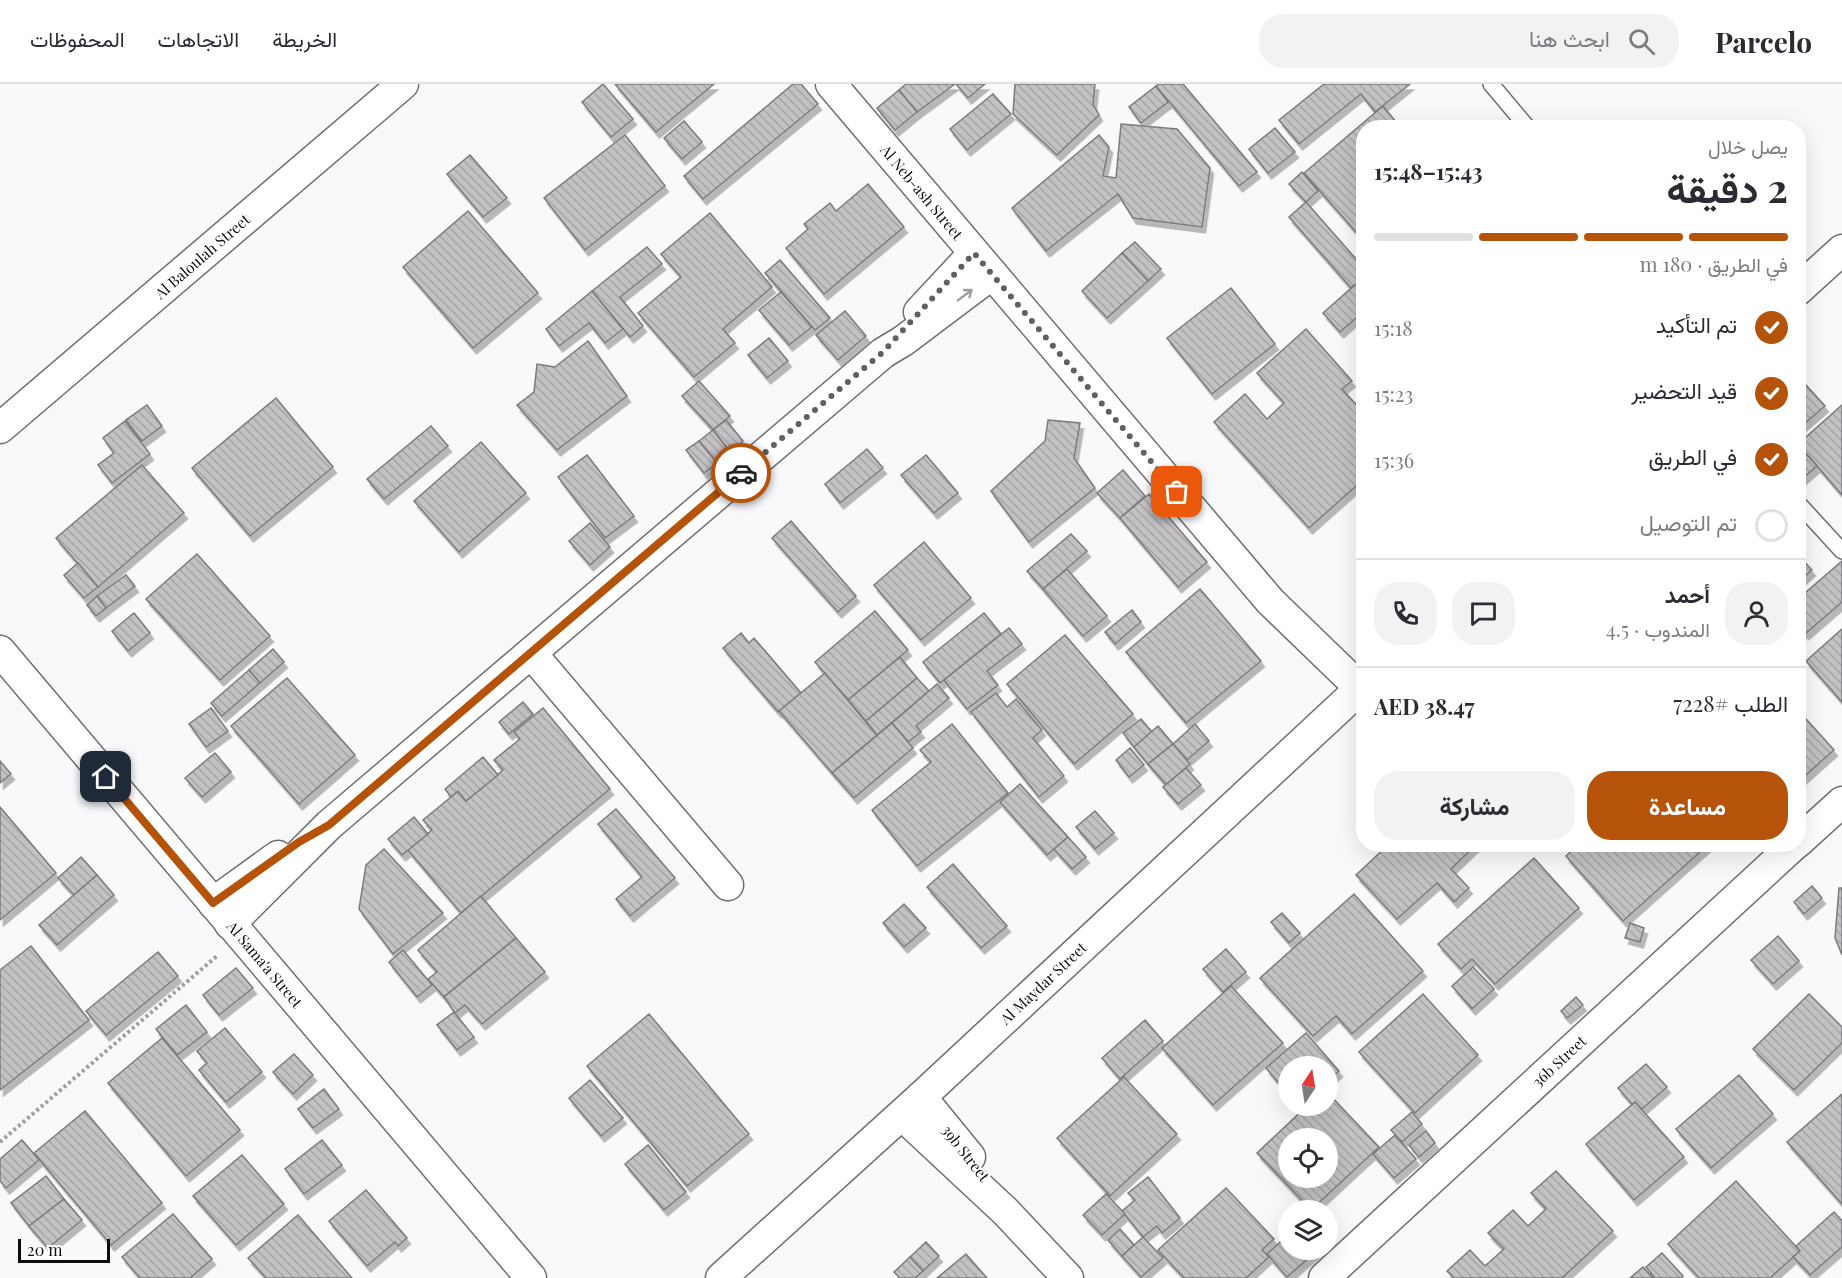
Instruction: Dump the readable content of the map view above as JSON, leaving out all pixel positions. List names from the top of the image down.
{
  "streets": {
    "street": [
      "Al Neb-ash Street",
      "Al Baloulah Street",
      "Al Sama'a Street",
      "Al Maydar Street",
      "36b Street",
      "39b Street"
    ]
  },
  "crossings": [
    ["Al Neb-ash Street", "Al Maydar Street"],
    ["Al Maydar Street", "39b Street"]
  ],
  "scale_bar": "20 m",
  "north": "top",
  "page": {
    "header": "Parcelo",
    "search": "ابحث هنا",
    "nav": ["الخريطة", "الاتجاهات", "المحفوظات"],
    "heading": ["2 دقيقة", "يصل خلال", "15:43–15:48"],
    "panel": [
      "أحمد",
      "المندوب · 4.5",
      "الطلب #7228",
      "AED 38.47"
    ],
    "bar": "في الطريق · 180 m",
    "list": [
      ["تم التأكيد", "15:18"],
      ["قيد التحضير", "15:23"],
      ["في الطريق", "15:36"],
      "تم التوصيل"
    ],
    "buttons": ["مساعدة", "مشاركة"],
    "scale": "20 m"
  }
}
